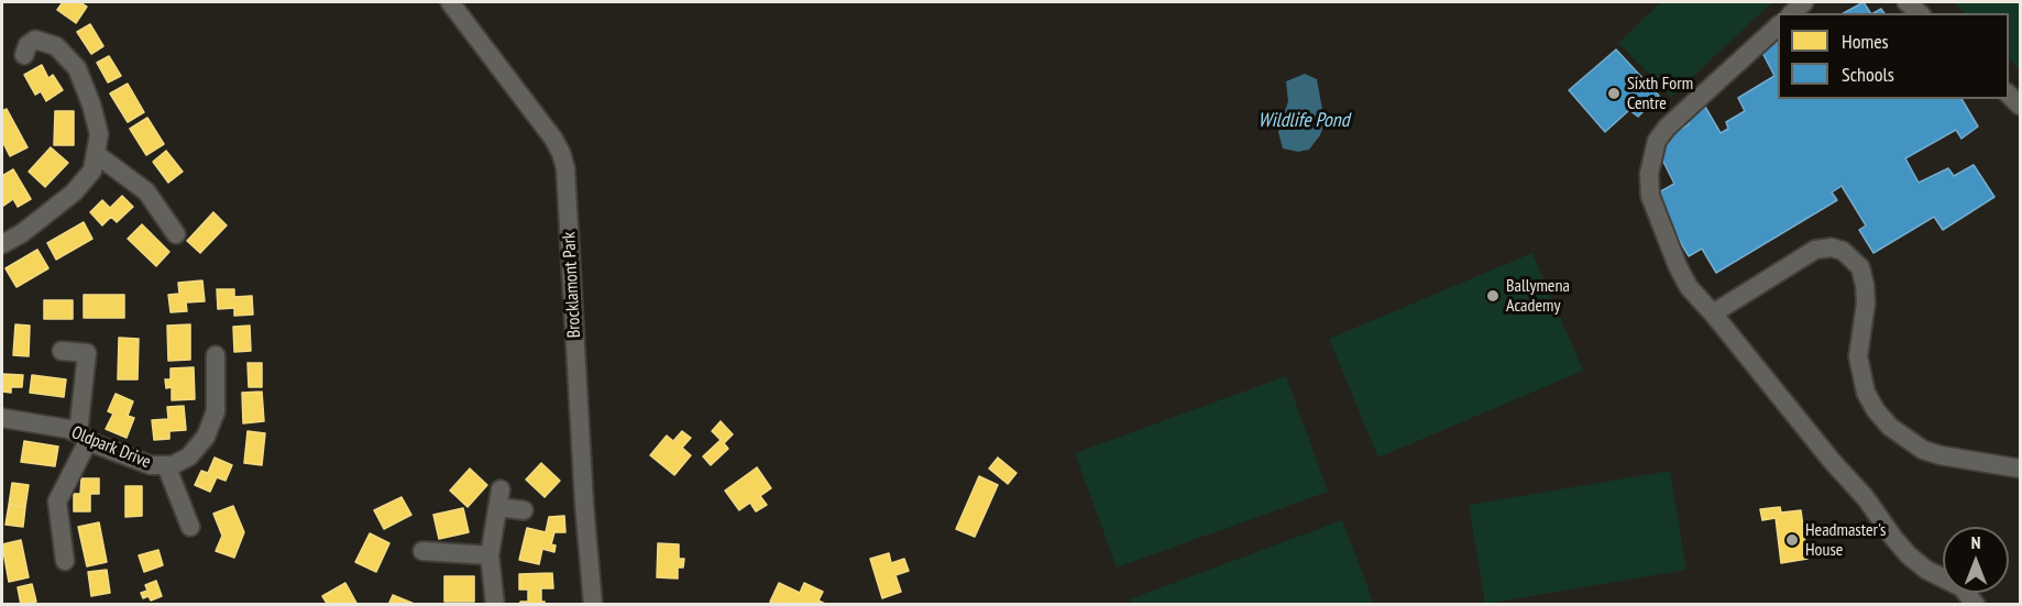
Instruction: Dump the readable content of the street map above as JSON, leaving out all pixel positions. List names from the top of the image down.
{
  "streets": {
    "street": ["Brocklamont Park", "Oldpark Drive"]
  },
  "water": ["Wildlife Pond"],
  "places": ["Sixth Form Centre", "Ballymena Academy", "Headmaster's House"],
  "legend": ["Homes", "Schools"],
  "north": "top"
}
